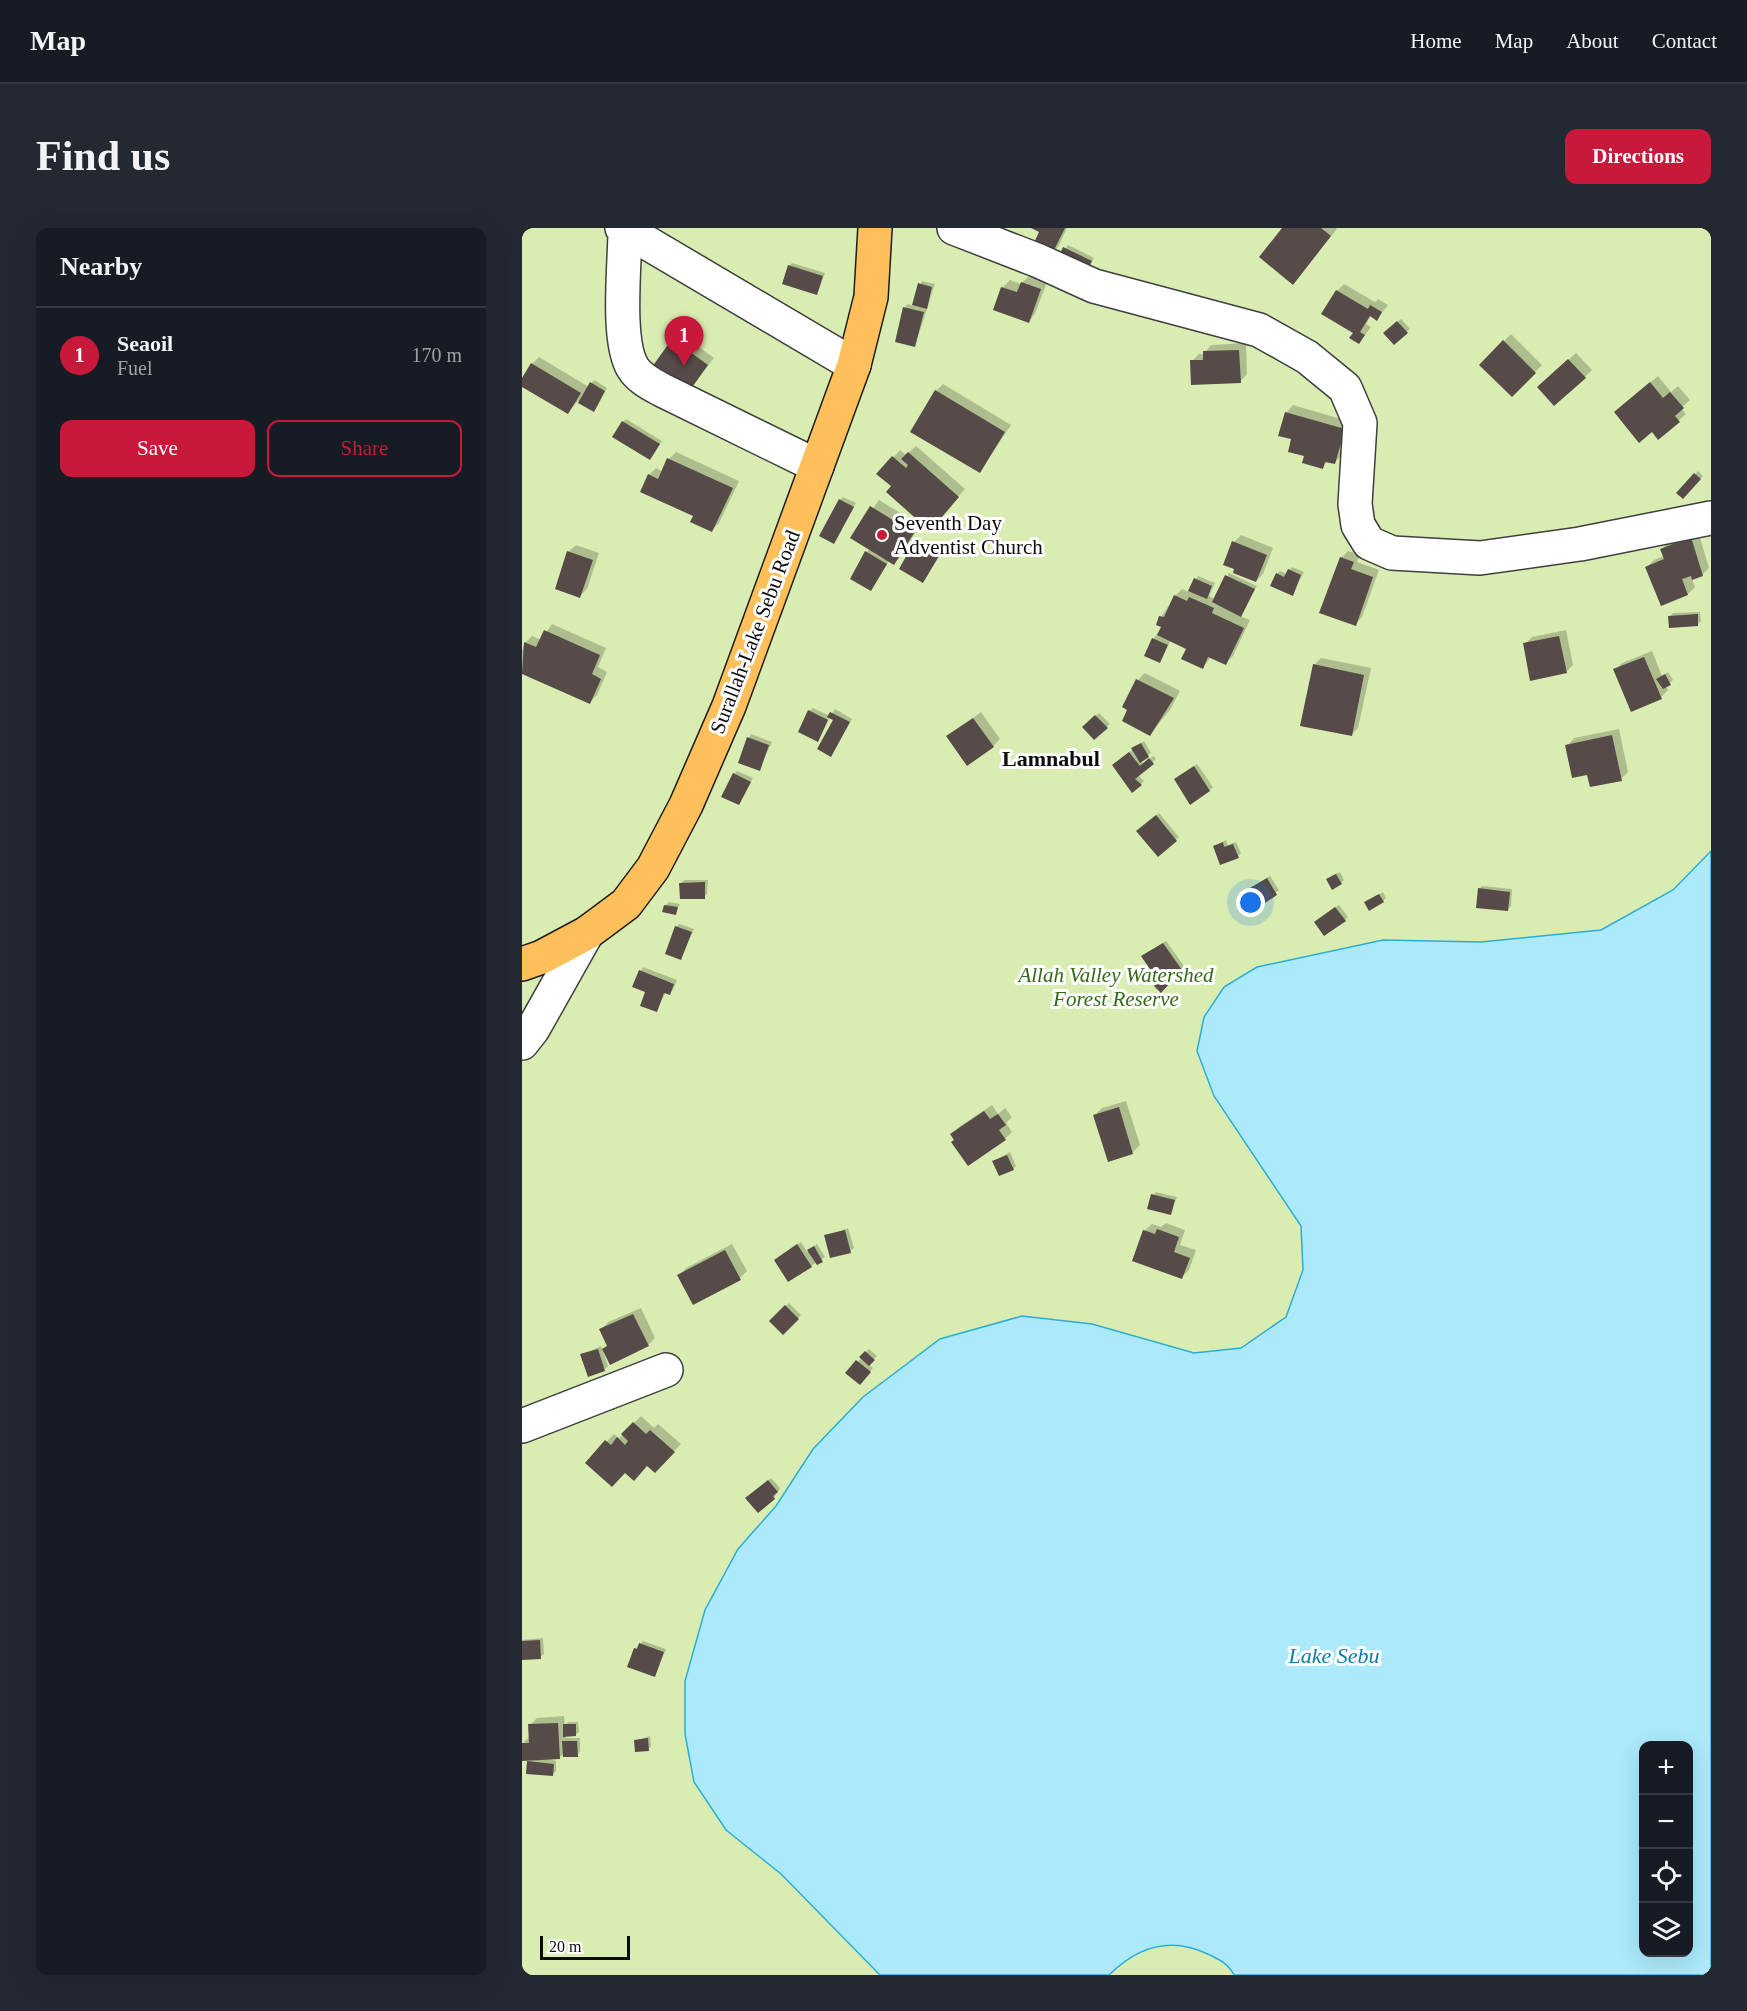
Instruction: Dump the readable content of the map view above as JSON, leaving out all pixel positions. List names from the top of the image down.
{
  "streets": {
    "main road": ["Surallah-Lake Sebu Road"]
  },
  "districts": ["Lamnabul"],
  "water": ["Lake Sebu"],
  "parks": ["Allah Valley Watershed Forest Reserve"],
  "places": ["Seventh Day Adventist Church"],
  "scale_bar": "20 m",
  "page": {
    "header": "Map",
    "nav": [
      "Home",
      "Map",
      "About",
      "Contact"
    ],
    "buttons": [
      "Directions",
      ["Save", "Share"]
    ],
    "title": "Find us",
    "heading": "Nearby",
    "list": [
      {
        "mark": "1",
        "name": "Seaoil",
        "note": "Fuel",
        "value": "170 m"
      }
    ],
    "pins": "1",
    "map_buttons": ["+", "−"],
    "scale": "20 m"
  }
}
